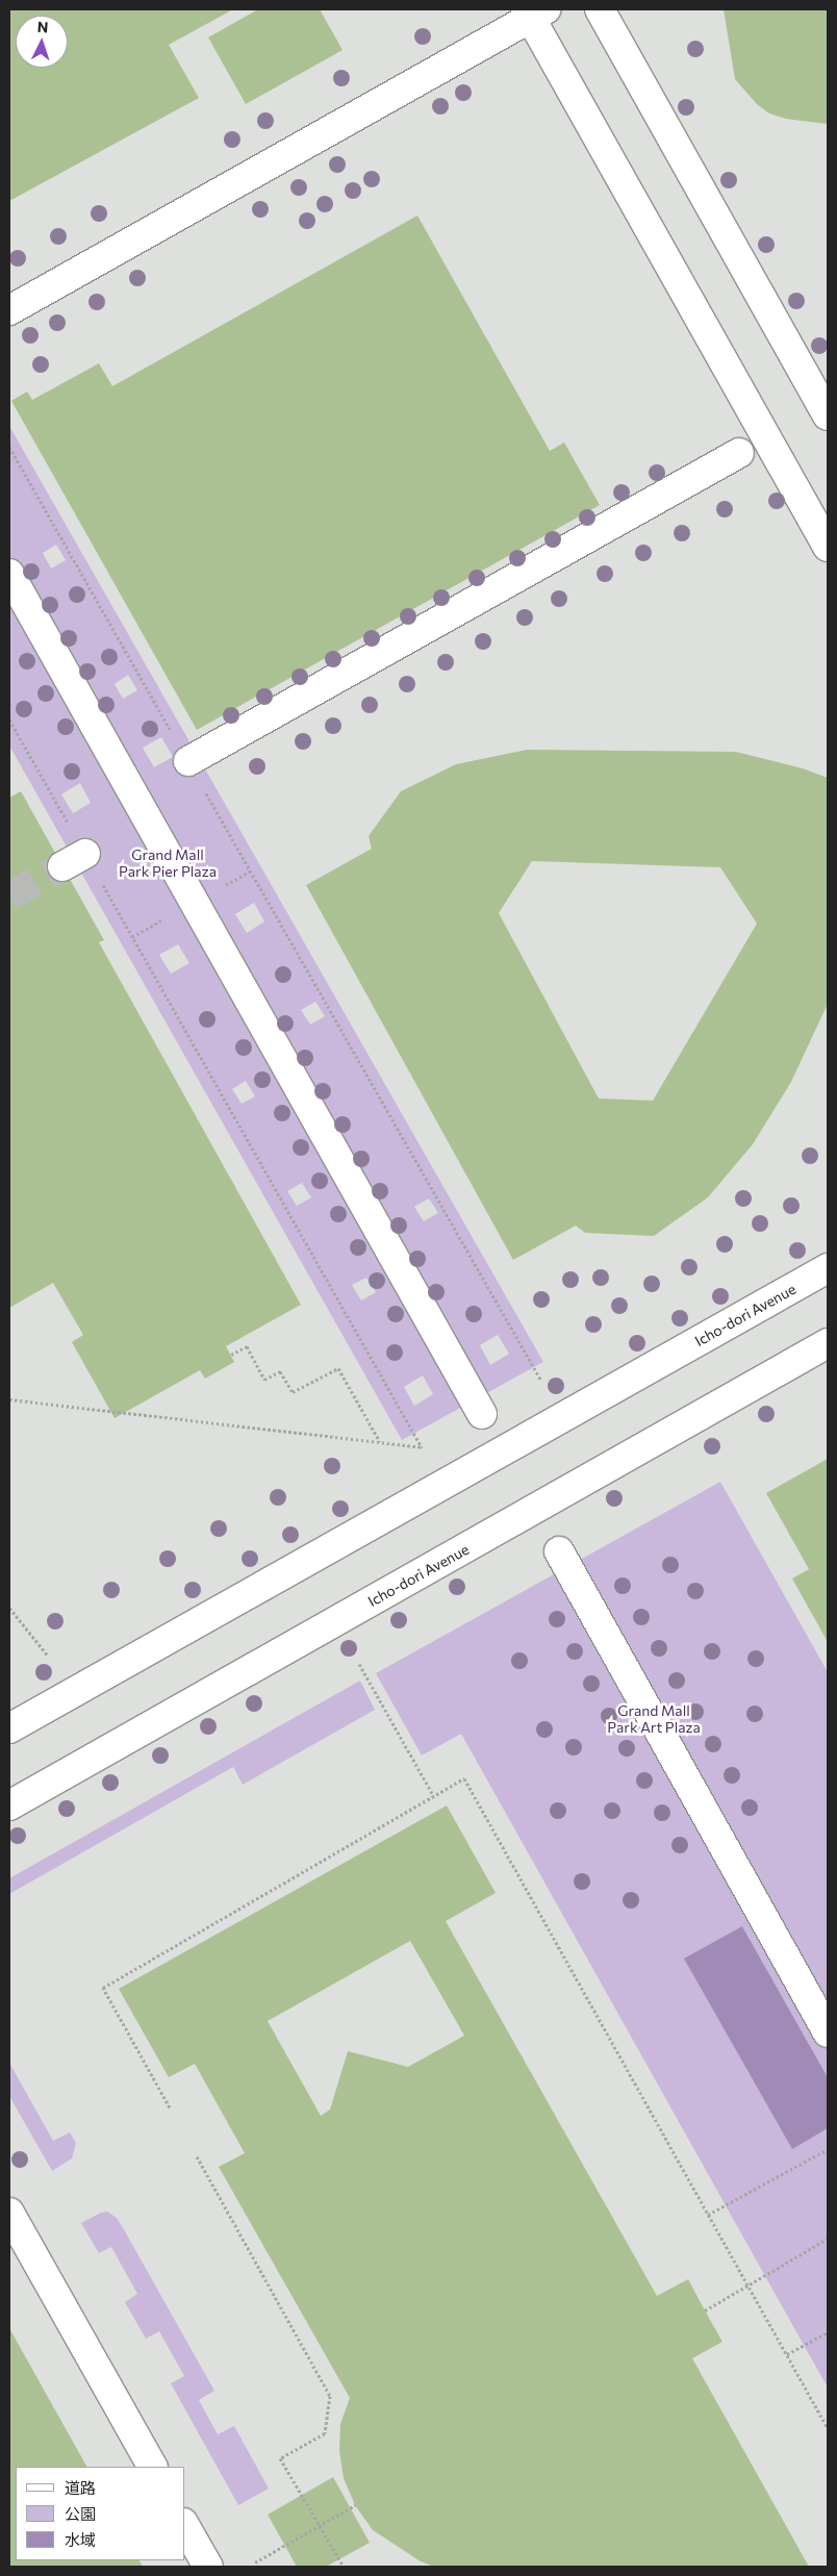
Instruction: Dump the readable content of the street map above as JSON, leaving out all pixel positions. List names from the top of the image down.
{
  "streets": {
    "street": ["Icho-dori Avenue"]
  },
  "parks": ["Grand Mall Park Pier Plaza", "Grand Mall Park Art Plaza"],
  "legend": ["道路", "公園", "水域"],
  "north": "top"
}
